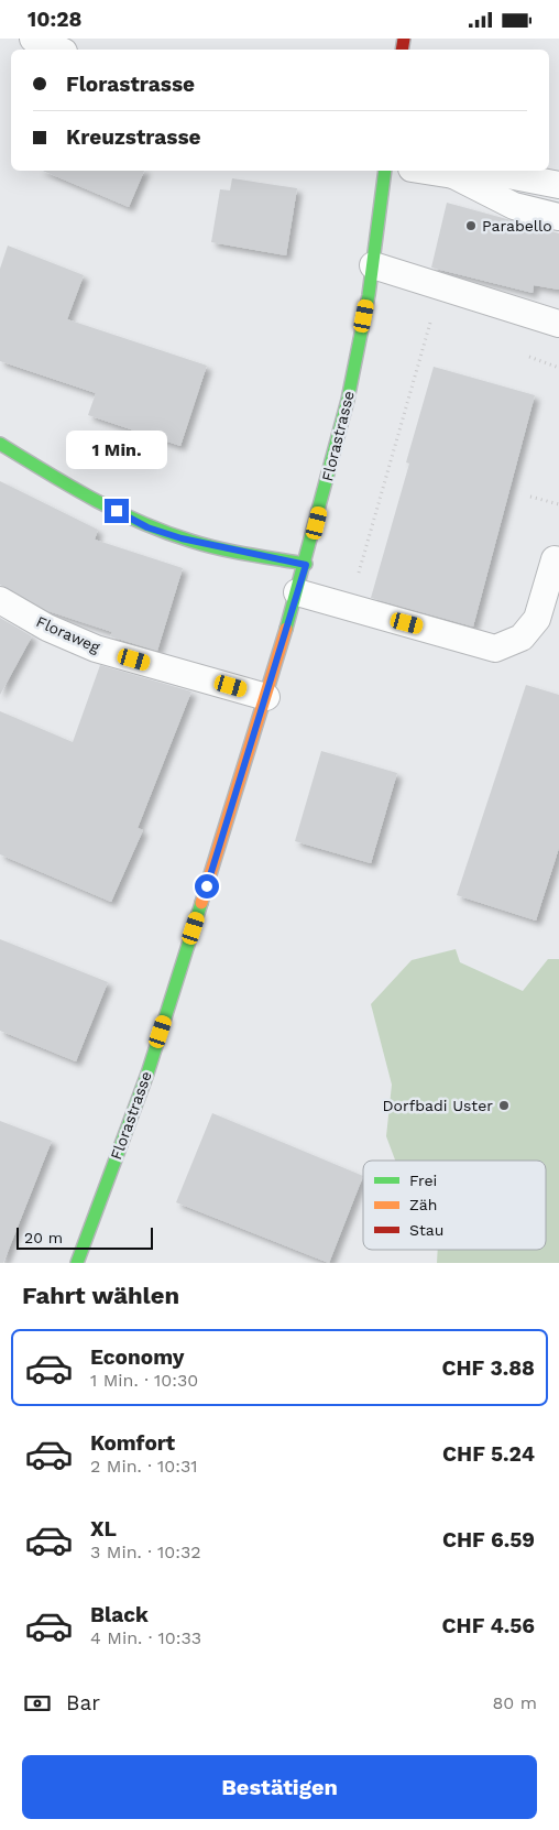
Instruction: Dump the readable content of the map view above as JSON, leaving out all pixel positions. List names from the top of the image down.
{
  "streets": {
    "main road": ["Florastrasse"],
    "lane": ["Floraweg"]
  },
  "crossings": [
    ["Florastrasse", "Floraweg"]
  ],
  "places": ["Parabello", "Dorfbadi Uster"],
  "legend": ["Frei", "Zäh", "Stau"],
  "scale_bar": "20 m",
  "page": {
    "status": "10:28",
    "banner": ["Florastrasse", "Kreuzstrasse"],
    "bubble": "1 Min.",
    "scale": "20 m",
    "heading": "Fahrt wählen",
    "list": [
      {
        "name": "Economy",
        "note": "1 Min. · 10:30",
        "value": "CHF 3.88"
      },
      {
        "name": "Komfort",
        "note": "2 Min. · 10:31",
        "value": "CHF 5.24"
      },
      {
        "name": "XL",
        "note": "3 Min. · 10:32",
        "value": "CHF 6.59"
      },
      {
        "name": "Black",
        "note": "4 Min. · 10:33",
        "value": "CHF 4.56"
      }
    ],
    "pay": ["Bar", "80 m"],
    "buttons": "Bestätigen"
  }
}
